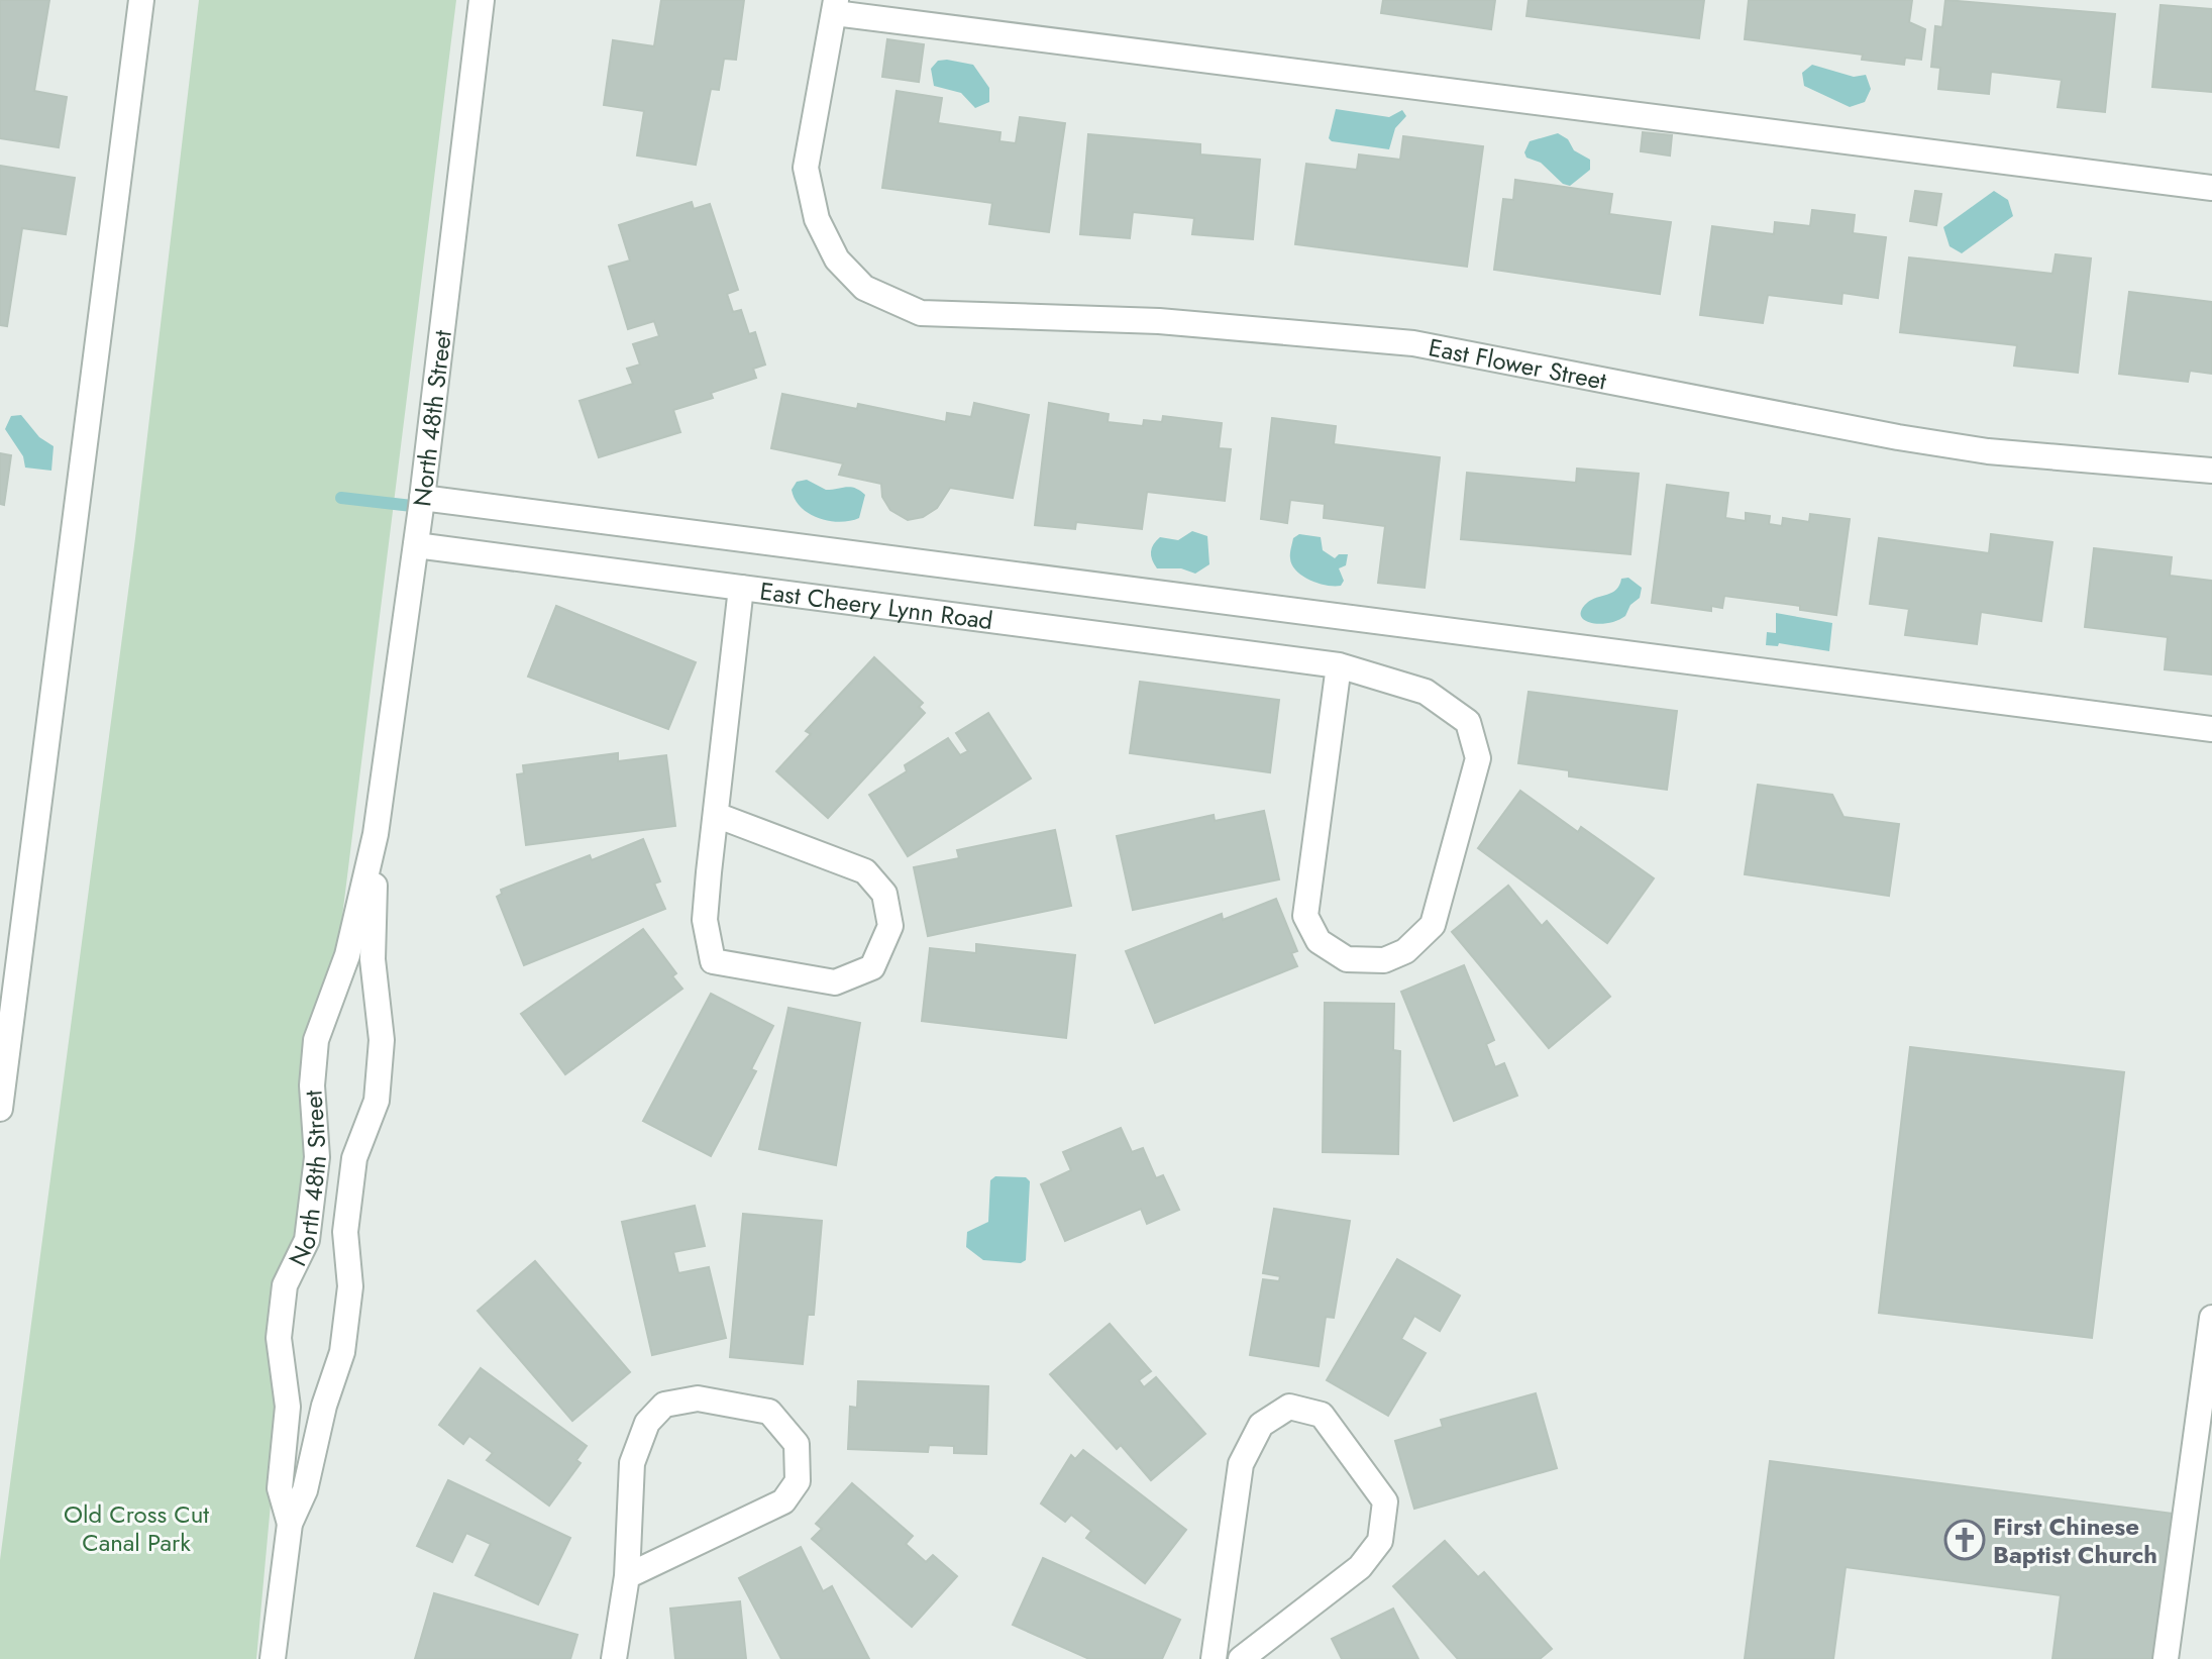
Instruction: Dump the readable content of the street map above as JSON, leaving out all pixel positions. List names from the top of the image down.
{
  "streets": {
    "street": ["East Flower Street", "North 48th Street", "East Cheery Lynn Road"]
  },
  "crossings": [
    ["North 48th Street", "East Cheery Lynn Road"]
  ],
  "parks": ["Old Cross Cut Canal Park"],
  "places": {
    "church": ["First Chinese Baptist Church"]
  }
}
